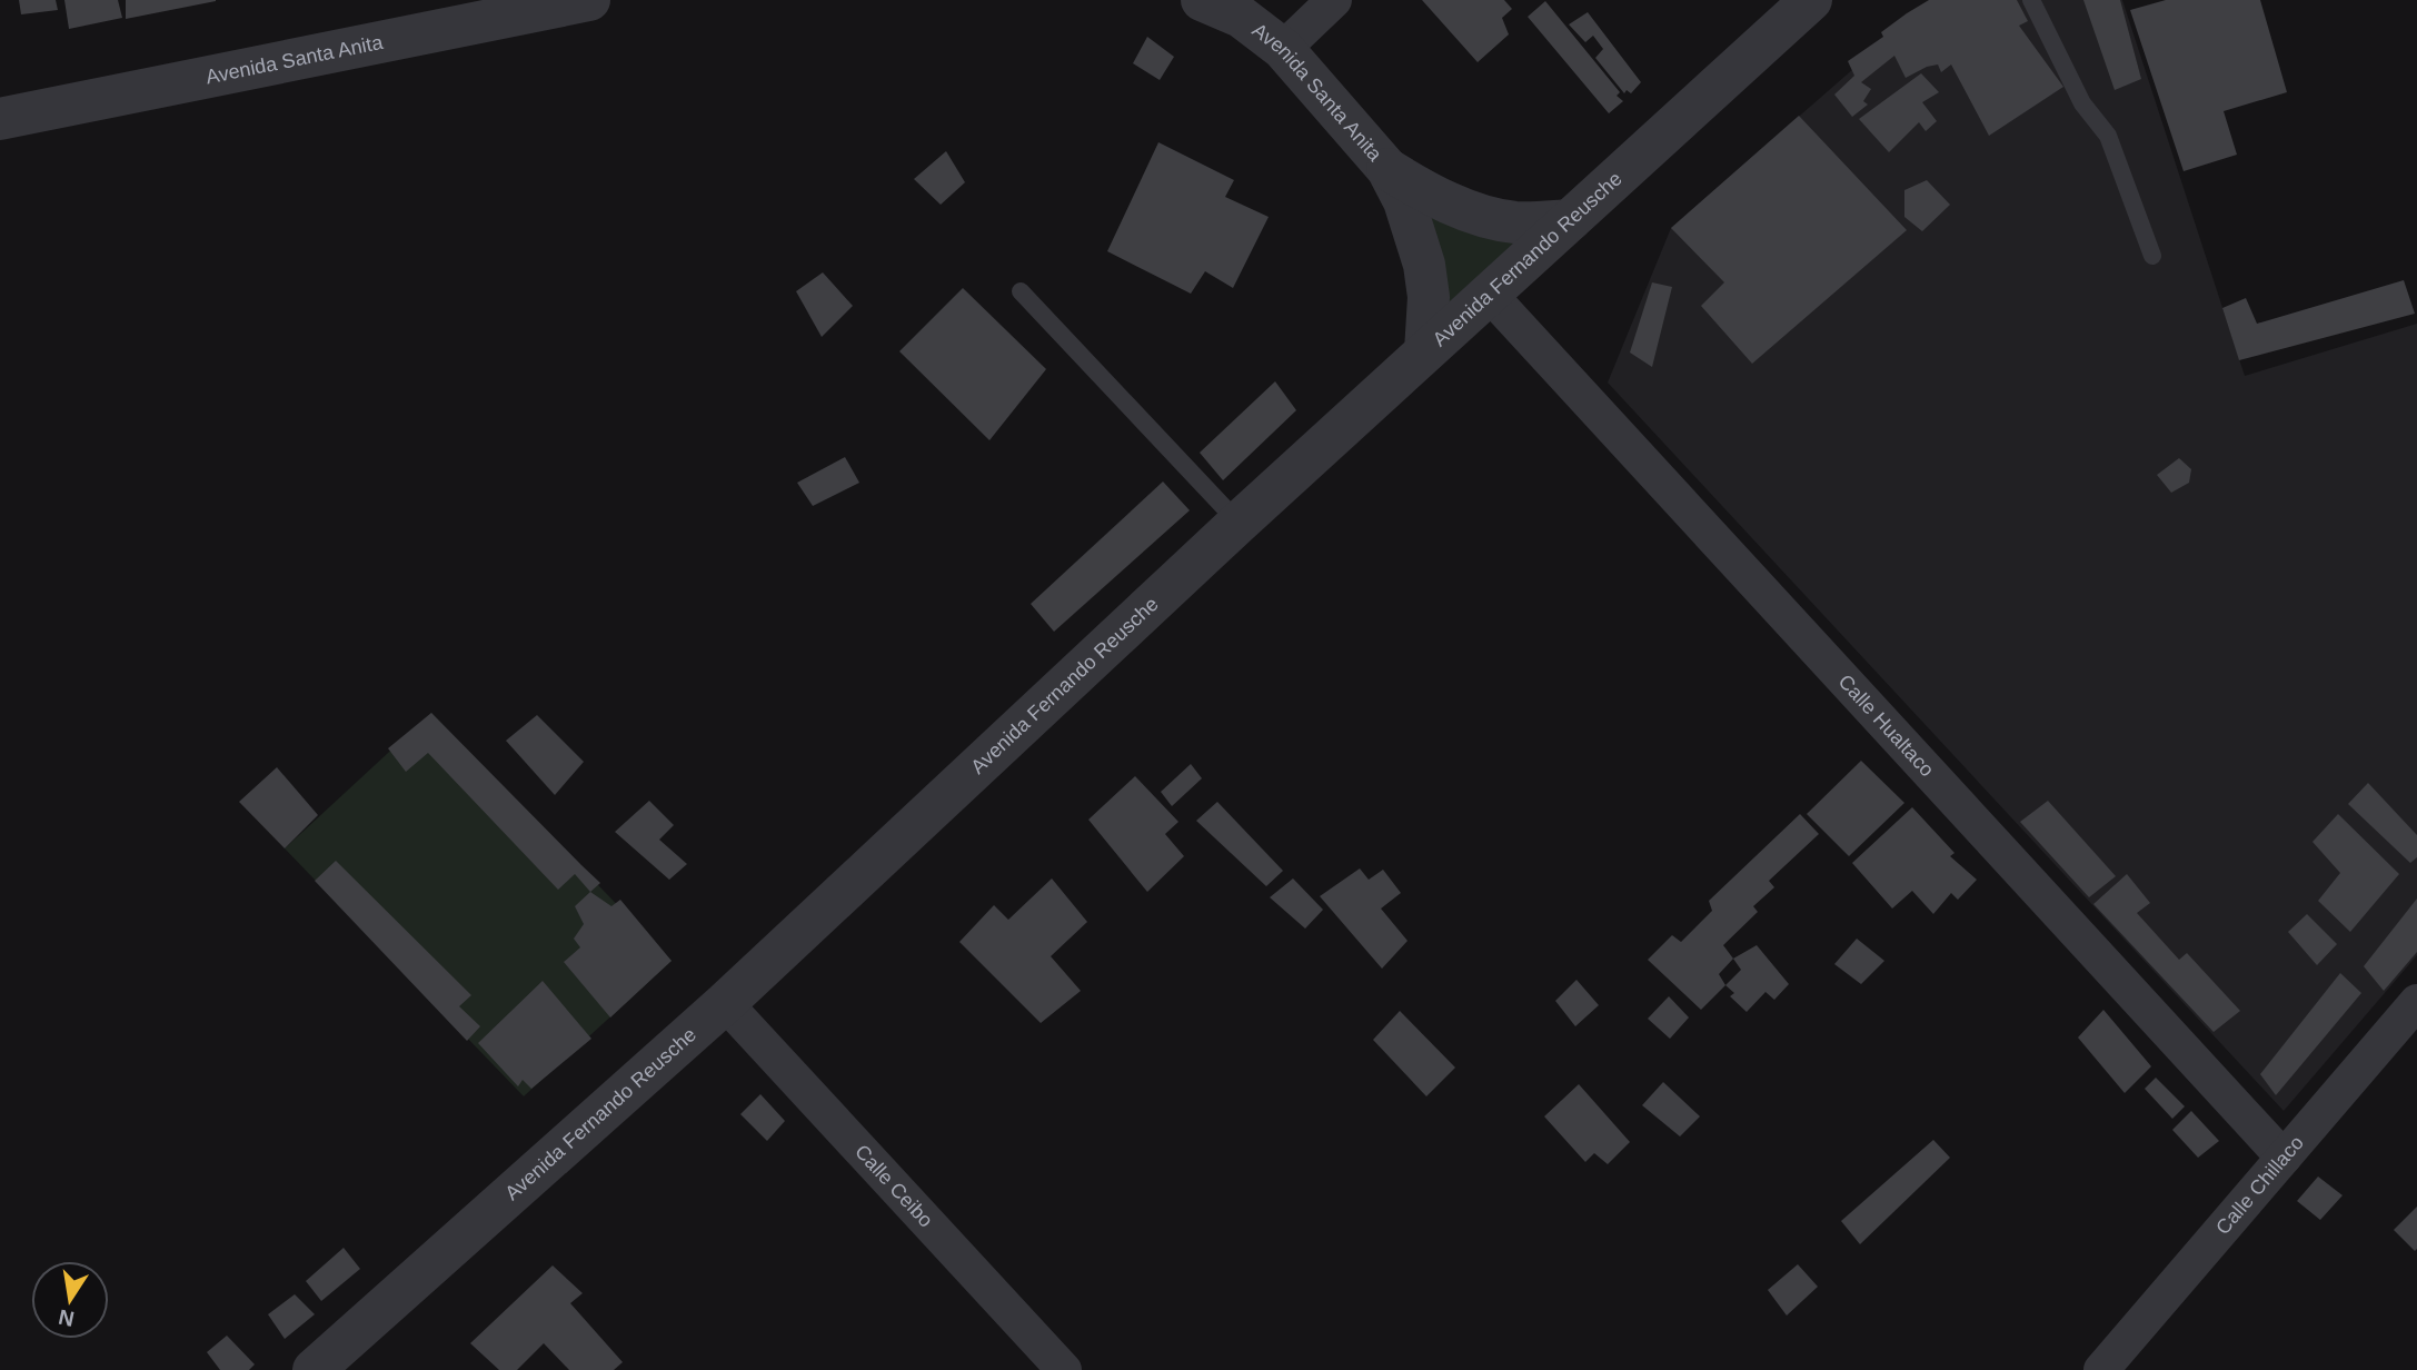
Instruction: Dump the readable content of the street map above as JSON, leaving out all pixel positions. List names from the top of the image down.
{
  "streets": {
    "street": [
      "Avenida Santa Anita",
      "Avenida Fernando Reusche",
      "Calle Hualtaco",
      "Calle Chillaco",
      "Calle Ceibo"
    ]
  },
  "crossings": [
    ["Avenida Santa Anita", "Avenida Fernando Reusche"],
    ["Avenida Fernando Reusche", "Calle Hualtaco"],
    ["Avenida Fernando Reusche", "Calle Ceibo"],
    ["Calle Hualtaco", "Calle Chillaco"]
  ],
  "north": "bottom"
}
